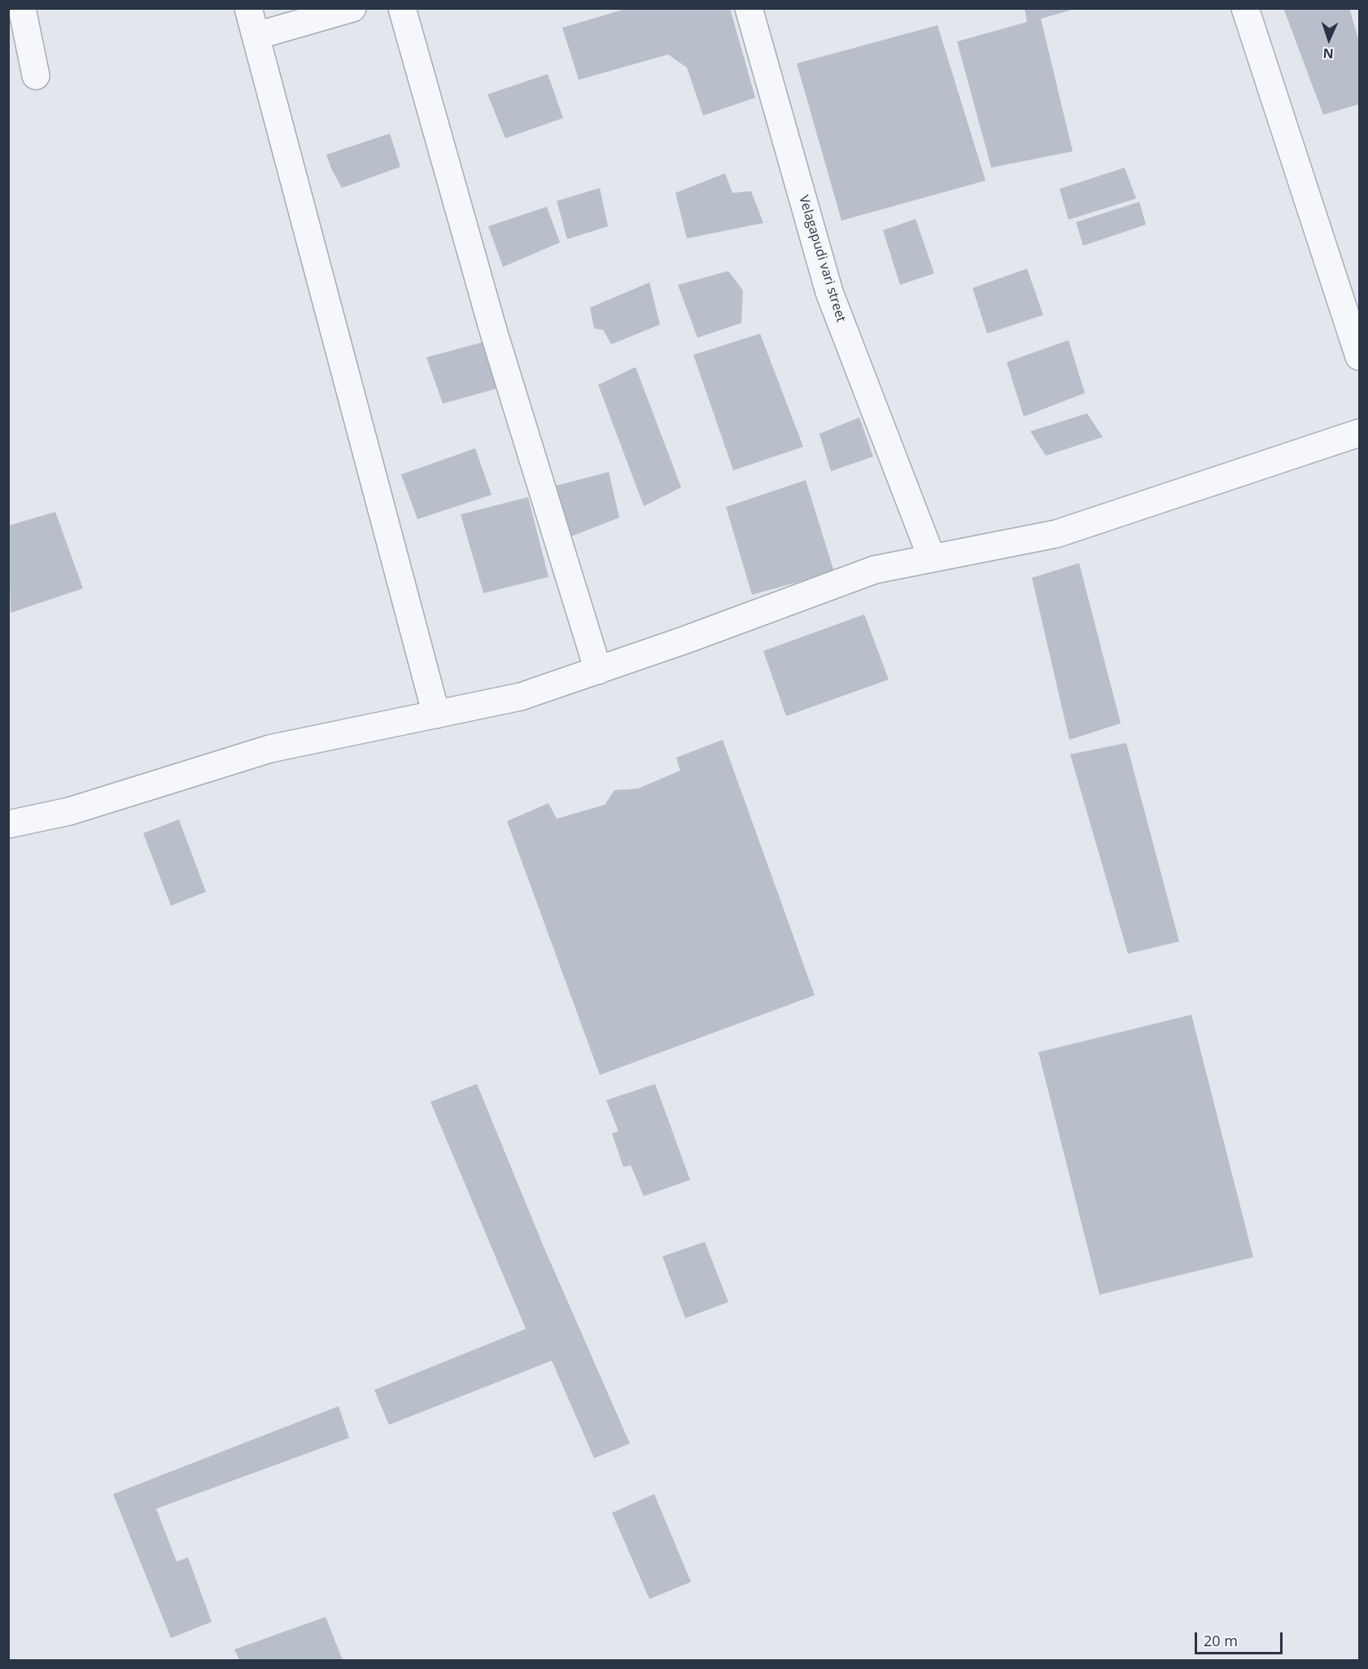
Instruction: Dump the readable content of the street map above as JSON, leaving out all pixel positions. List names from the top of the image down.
{
  "streets": {
    "street": ["Velagapudi vari street"]
  },
  "scale_bar": "20 m",
  "north": "bottom"
}
